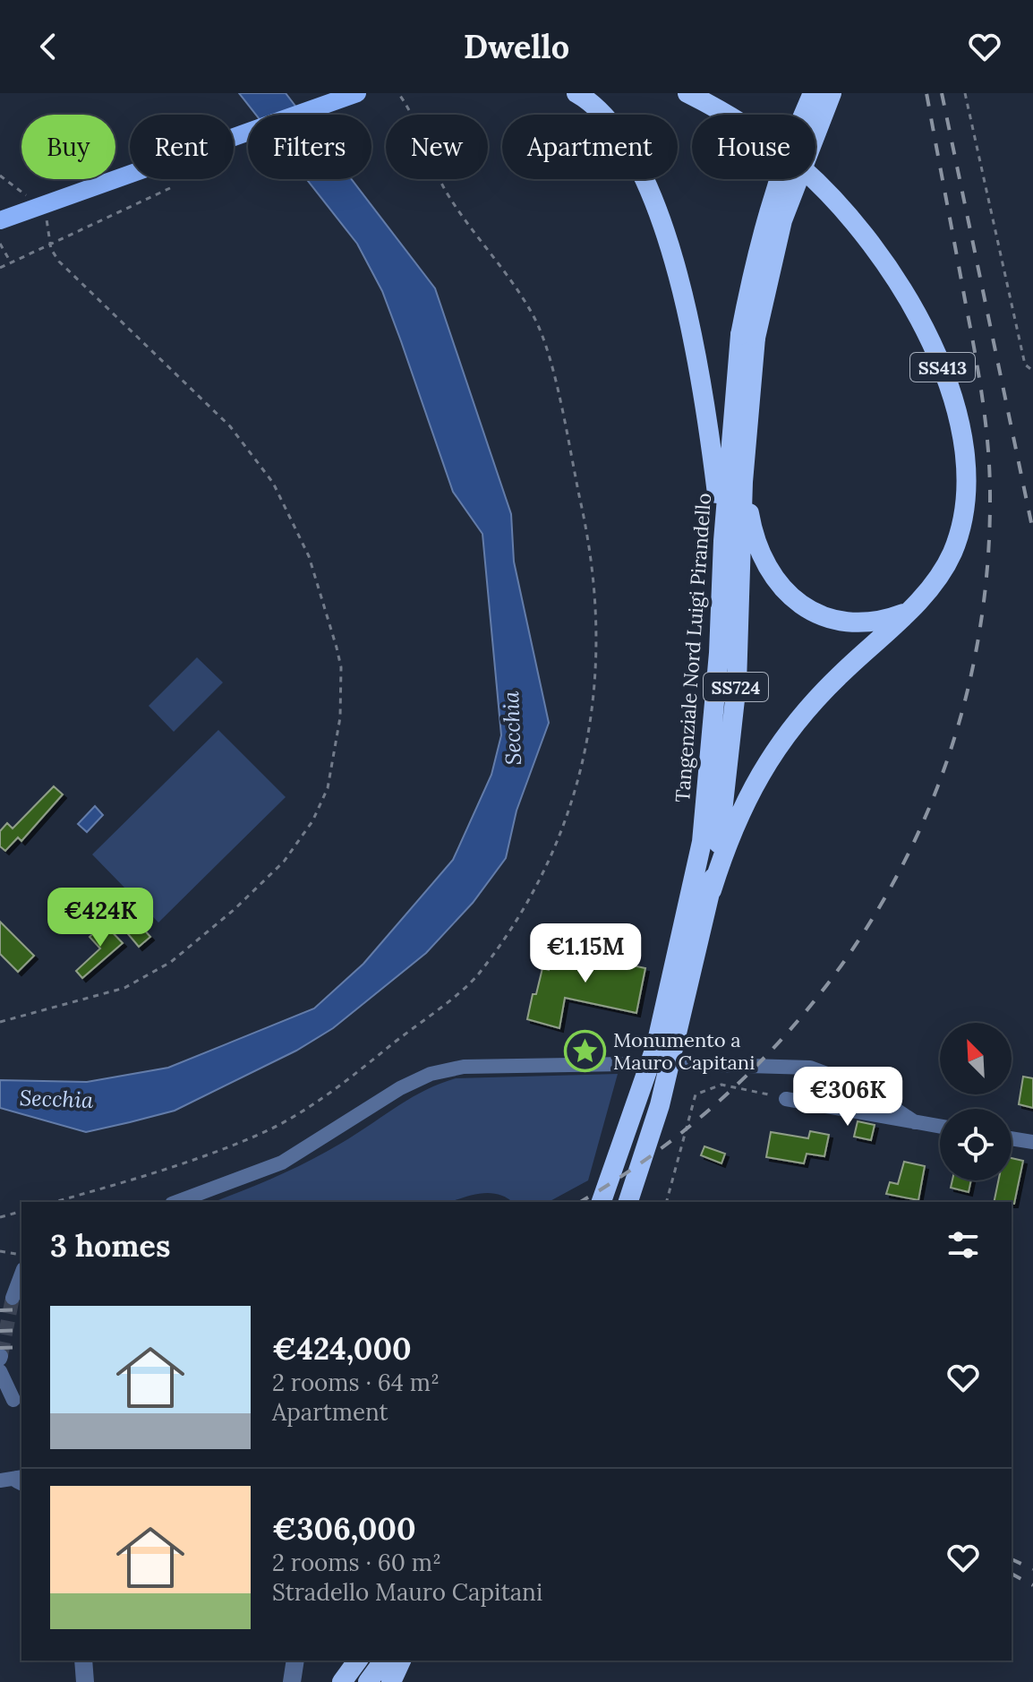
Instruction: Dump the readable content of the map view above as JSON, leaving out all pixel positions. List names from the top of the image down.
{
  "streets": {
    "highway": ["SS413", "Tangenziale Nord Luigi Pirandello", "SS724"]
  },
  "crossings": [
    ["SS413", "Tangenziale Nord Luigi Pirandello"]
  ],
  "water": ["Secchia"],
  "places": {
    "place": ["Monumento a Mauro Capitani"]
  },
  "north": "top left",
  "page": {
    "header": "Dwello",
    "chip": [
      "Buy",
      "Rent",
      "Filters",
      "New",
      "Apartment",
      "House"
    ],
    "price": ["€424K", "€1.15M", "€306K"],
    "heading": "3 homes",
    "list": [
      {
        "name": "€424,000",
        "note": "2 rooms · 64 m² · Apartment"
      },
      {
        "name": "€306,000",
        "note": "2 rooms · 60 m² · Stradello Mauro Capitani"
      }
    ]
  }
}
